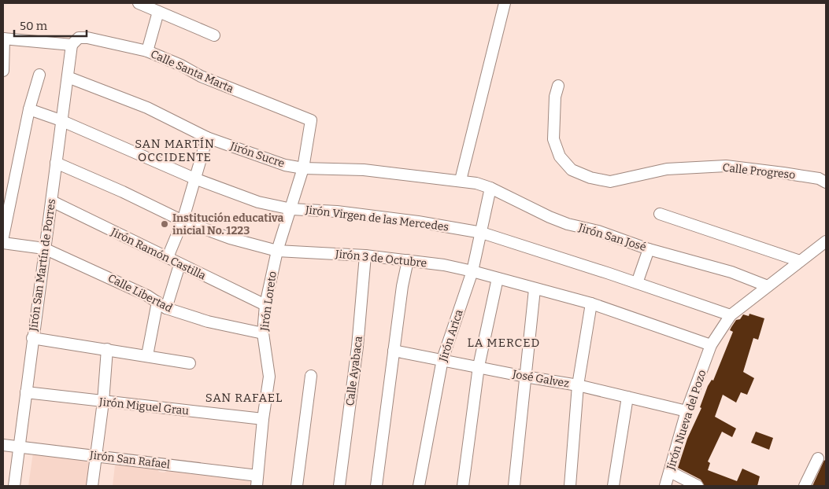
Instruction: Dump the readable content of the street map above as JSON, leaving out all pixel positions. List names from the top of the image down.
{
  "streets": {
    "street": [
      "Calle Santa Marta",
      "Jirón Sucre",
      "Calle Progreso",
      "Jirón Virgen de las Mercedes",
      "Jirón San José",
      "Jirón Ramón Castilla",
      "Jirón 3 de Octubre",
      "Jirón San Martín de Porres",
      "Calle Libertad",
      "Jirón Loreto",
      "Jirón Arica",
      "Calle Ayabaca",
      "José Galvez",
      "Jirón Miguel Grau",
      "Jirón Nueva del Pozo",
      "Jirón San Rafael"
    ]
  },
  "crossings": [
    ["Calle Santa Marta", "Jirón San Martín de Porres"],
    ["Calle Santa Marta", "Jirón Loreto"],
    ["Jirón Sucre", "Jirón San José"],
    ["Jirón Sucre", "Jirón San Martín de Porres"],
    ["Jirón Sucre", "Jirón Loreto"],
    ["Jirón Virgen de las Mercedes", "Jirón San Martín de Porres"],
    ["Jirón Virgen de las Mercedes", "Jirón Loreto"],
    ["Jirón Virgen de las Mercedes", "Jirón Arica"],
    ["Jirón Virgen de las Mercedes", "Jirón Nueva del Pozo"],
    ["Jirón San José", "Jirón Arica"],
    ["Jirón San José", "Jirón Nueva del Pozo"],
    ["Jirón Ramón Castilla", "Jirón San Martín de Porres"],
    ["Jirón Ramón Castilla", "Jirón Loreto"],
    ["Jirón 3 de Octubre", "Jirón San Martín de Porres"],
    ["Jirón 3 de Octubre", "Jirón Loreto"],
    ["Jirón 3 de Octubre", "Jirón Arica"],
    ["Jirón 3 de Octubre", "Calle Ayabaca"],
    ["Jirón 3 de Octubre", "Jirón Nueva del Pozo"],
    ["Jirón San Martín de Porres", "Calle Libertad"],
    ["Jirón San Martín de Porres", "Jirón Miguel Grau"],
    ["Jirón San Martín de Porres", "Jirón San Rafael"],
    ["Calle Libertad", "Jirón Loreto"],
    ["Jirón Loreto", "Jirón Miguel Grau"],
    ["Jirón Loreto", "Jirón San Rafael"],
    ["Jirón Arica", "José Galvez"],
    ["José Galvez", "Jirón Nueva del Pozo"]
  ],
  "districts": ["SAN MARTÍN OCCIDENTE", "LA MERCED", "SAN RAFAEL"],
  "places": ["Institución educativa inicial No. 1223"],
  "scale_bar": "50 m"
}
